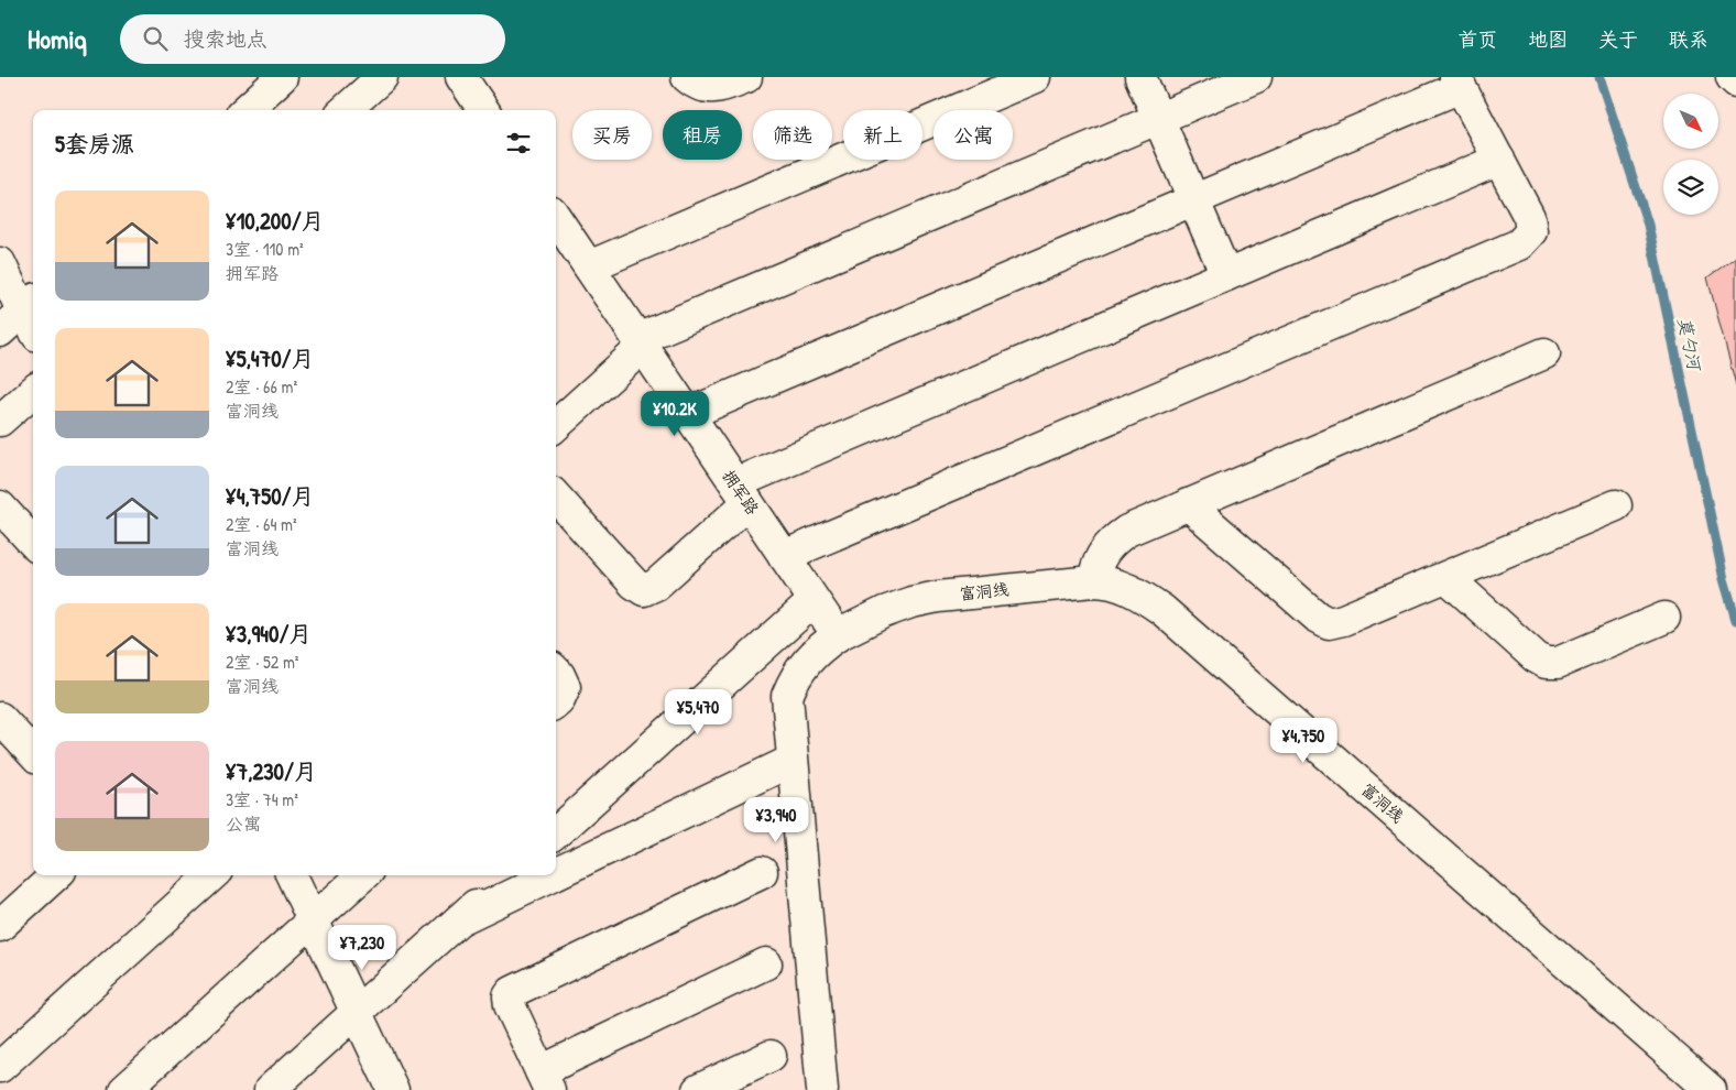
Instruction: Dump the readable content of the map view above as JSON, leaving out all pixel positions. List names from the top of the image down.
{
  "streets": {
    "street": ["拥军路", "富洞线"]
  },
  "crossings": [
    ["拥军路", "富洞线"]
  ],
  "water": ["莫勺河"],
  "north": "bottom right",
  "page": {
    "header": "Homiq",
    "search": "搜索地点",
    "nav": [
      "首页",
      "地图",
      "关于",
      "联系"
    ],
    "chip": [
      "买房",
      "租房",
      "筛选",
      "新上",
      "公寓"
    ],
    "heading": "5套房源",
    "list": [
      {
        "name": "¥10,200/月",
        "note": "3室 · 110 m² · 拥军路"
      },
      {
        "name": "¥5,470/月",
        "note": "2室 · 66 m² · 富洞线"
      },
      {
        "name": "¥4,750/月",
        "note": "2室 · 64 m² · 富洞线"
      },
      {
        "name": "¥3,940/月",
        "note": "2室 · 52 m² · 富洞线"
      },
      {
        "name": "¥7,230/月",
        "note": "3室 · 74 m² · 公寓"
      }
    ],
    "price": [
      "¥10.2K",
      "¥5,470",
      "¥4,750",
      "¥3,940",
      "¥7,230"
    ]
  }
}
